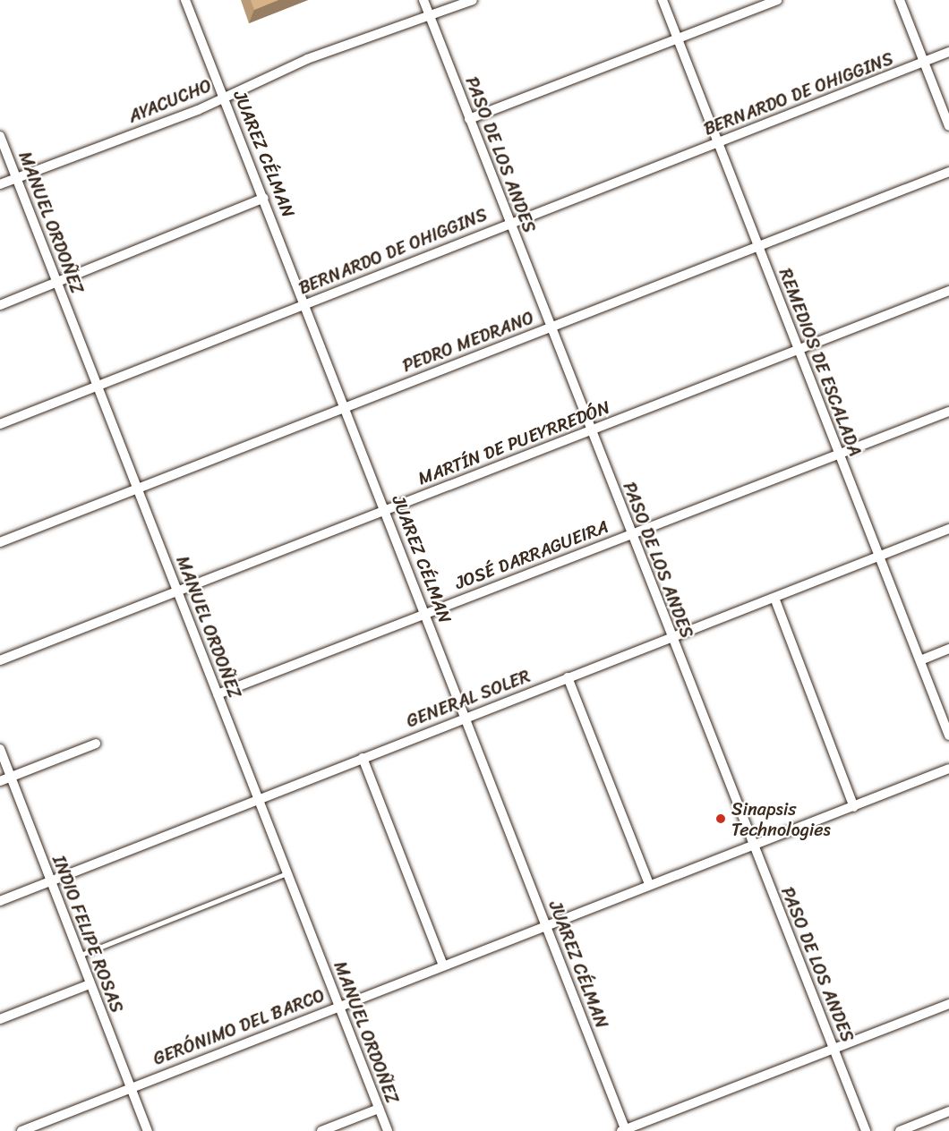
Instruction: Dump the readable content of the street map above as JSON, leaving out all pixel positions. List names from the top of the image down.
{
  "streets": {
    "street": [
      "BERNARDO DE OHIGGINS",
      "AYACUCHO",
      "JUAREZ CÉLMAN",
      "PASO DE LOS ANDES",
      "MANUEL ORDOÑEZ",
      "PEDRO MEDRANO",
      "REMEDIOS DE ESCALADA",
      "MARTÍN DE PUEYRREDÓN",
      "JOSÉ DARRAGUEIRA",
      "GENERAL SOLER",
      "INDIO FELIPE ROSAS",
      "GERÓNIMO DEL BARCO"
    ]
  },
  "crossings": [
    ["BERNARDO DE OHIGGINS", "JUAREZ CÉLMAN"],
    ["BERNARDO DE OHIGGINS", "PASO DE LOS ANDES"],
    ["BERNARDO DE OHIGGINS", "MANUEL ORDOÑEZ"],
    ["BERNARDO DE OHIGGINS", "REMEDIOS DE ESCALADA"],
    ["AYACUCHO", "JUAREZ CÉLMAN"],
    ["AYACUCHO", "PASO DE LOS ANDES"],
    ["AYACUCHO", "MANUEL ORDOÑEZ"],
    ["JUAREZ CÉLMAN", "PEDRO MEDRANO"],
    ["JUAREZ CÉLMAN", "MARTÍN DE PUEYRREDÓN"],
    ["JUAREZ CÉLMAN", "JOSÉ DARRAGUEIRA"],
    ["JUAREZ CÉLMAN", "GENERAL SOLER"],
    ["JUAREZ CÉLMAN", "GERÓNIMO DEL BARCO"],
    ["PASO DE LOS ANDES", "PEDRO MEDRANO"],
    ["PASO DE LOS ANDES", "MARTÍN DE PUEYRREDÓN"],
    ["PASO DE LOS ANDES", "JOSÉ DARRAGUEIRA"],
    ["PASO DE LOS ANDES", "GENERAL SOLER"],
    ["PASO DE LOS ANDES", "GERÓNIMO DEL BARCO"],
    ["MANUEL ORDOÑEZ", "PEDRO MEDRANO"],
    ["MANUEL ORDOÑEZ", "MARTÍN DE PUEYRREDÓN"],
    ["MANUEL ORDOÑEZ", "JOSÉ DARRAGUEIRA"],
    ["MANUEL ORDOÑEZ", "GENERAL SOLER"],
    ["MANUEL ORDOÑEZ", "GERÓNIMO DEL BARCO"],
    ["PEDRO MEDRANO", "REMEDIOS DE ESCALADA"],
    ["REMEDIOS DE ESCALADA", "MARTÍN DE PUEYRREDÓN"],
    ["REMEDIOS DE ESCALADA", "JOSÉ DARRAGUEIRA"],
    ["REMEDIOS DE ESCALADA", "GENERAL SOLER"],
    ["GENERAL SOLER", "INDIO FELIPE ROSAS"],
    ["INDIO FELIPE ROSAS", "GERÓNIMO DEL BARCO"]
  ],
  "places": ["Sinapsis Technologies"]
}
